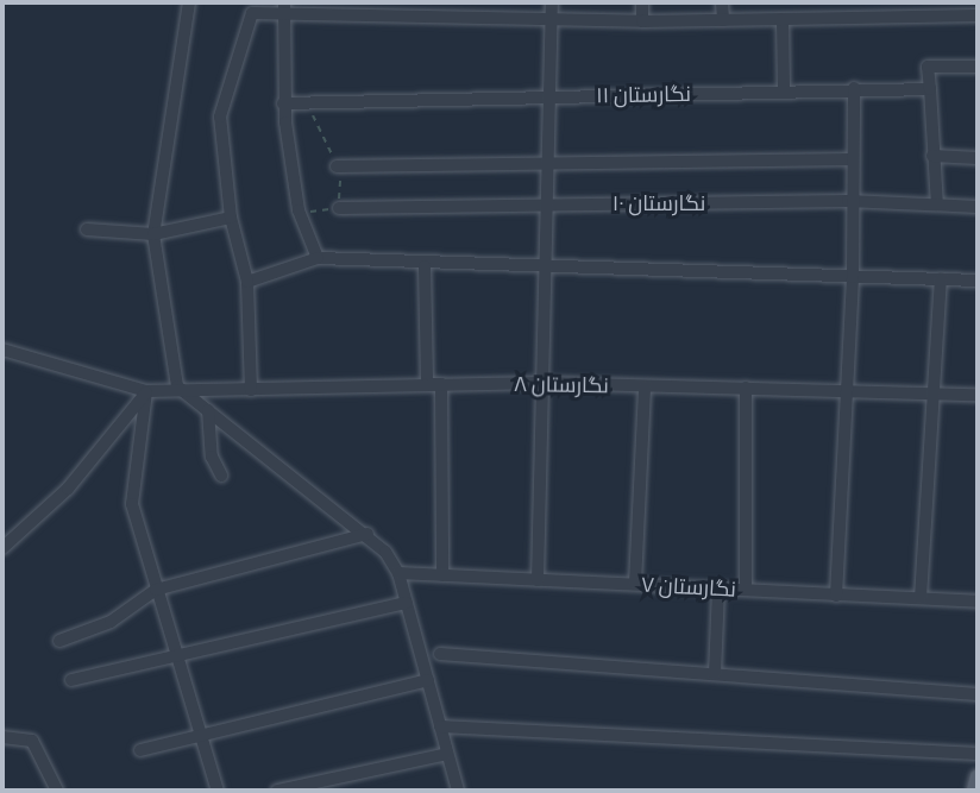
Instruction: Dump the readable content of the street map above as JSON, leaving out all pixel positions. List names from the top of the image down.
{
  "streets": {
    "street": [
      "نگارستان ۱۱",
      "نگارستان ۱۰",
      "نگارستان ۸",
      "نگارستان ۷"
    ]
  }
}
